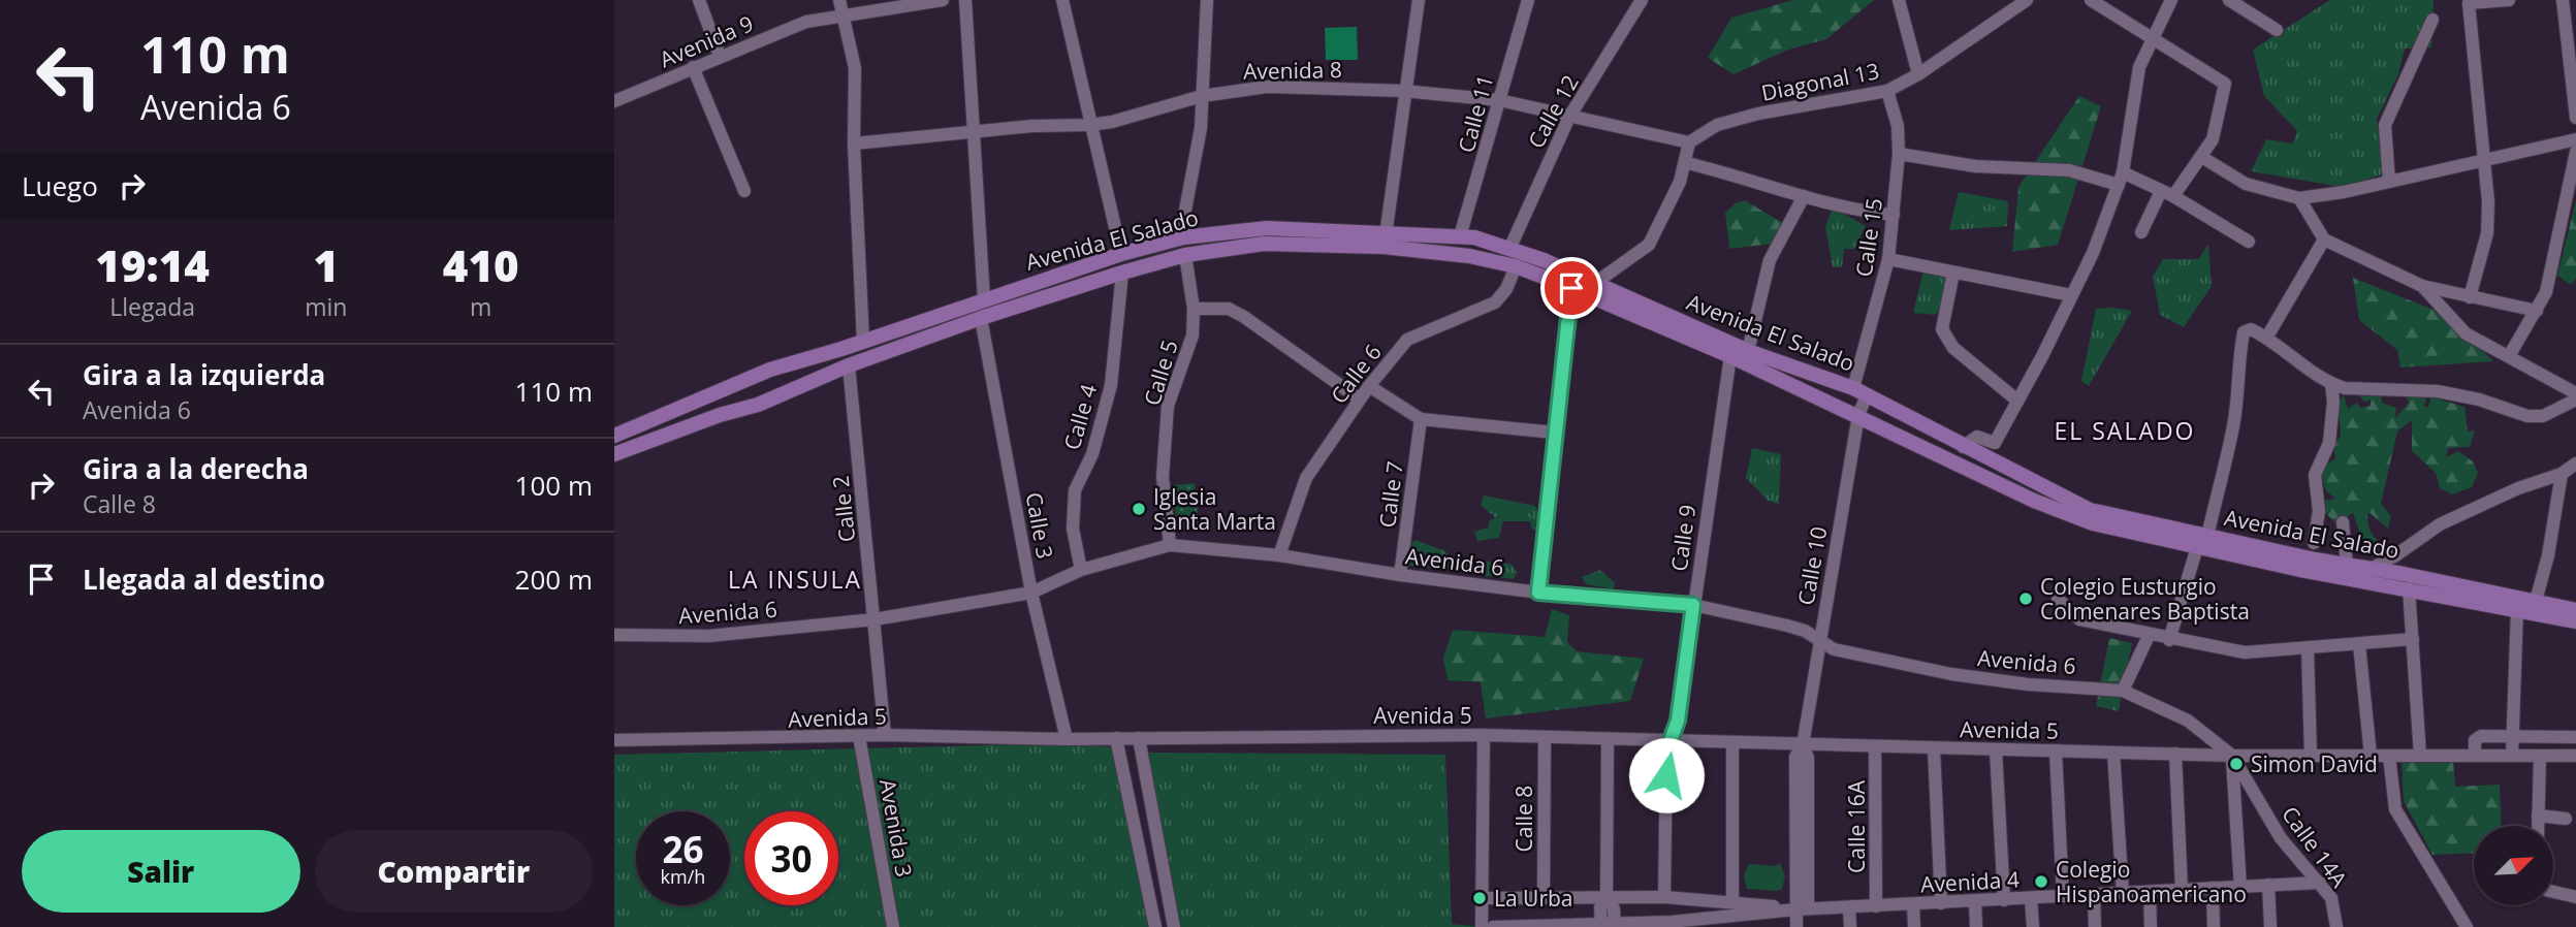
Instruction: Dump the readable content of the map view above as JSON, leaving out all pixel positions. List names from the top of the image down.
{
  "streets": {
    "main road": ["Avenida El Salado"],
    "street": [
      "Avenida 9",
      "Avenida 8",
      "Diagonal 13",
      "Calle 12",
      "Calle 11",
      "Calle 15",
      "Calle 5",
      "Calle 6",
      "Calle 4",
      "Calle 7",
      "Calle 2",
      "Calle 3",
      "Calle 9",
      "Avenida 6",
      "Calle 10",
      "Avenida 5",
      "Calle 8",
      "Calle 16A",
      "Avenida 3",
      "Calle 14A",
      "Avenida 4"
    ]
  },
  "crossings": [
    ["Avenida 8", "Diagonal 13"],
    ["Avenida 8", "Calle 12"],
    ["Avenida 8", "Calle 11"],
    ["Diagonal 13", "Calle 15"],
    ["Calle 12", "Avenida El Salado"],
    ["Calle 11", "Avenida El Salado"],
    ["Calle 15", "Avenida El Salado"],
    ["Calle 15", "Calle 10"],
    ["Avenida El Salado", "Calle 5"],
    ["Avenida El Salado", "Calle 6"],
    ["Avenida El Salado", "Calle 4"],
    ["Avenida El Salado", "Calle 2"],
    ["Avenida El Salado", "Calle 3"],
    ["Avenida El Salado", "Calle 9"],
    ["Avenida El Salado", "Calle 10"],
    ["Calle 5", "Avenida 6"],
    ["Calle 6", "Avenida 6"],
    ["Calle 4", "Avenida 6"],
    ["Calle 7", "Avenida 6"],
    ["Calle 2", "Avenida 6"],
    ["Calle 2", "Avenida 5"],
    ["Calle 3", "Avenida 6"],
    ["Calle 3", "Avenida 5"],
    ["Calle 9", "Avenida 6"],
    ["Calle 9", "Avenida 5"],
    ["Calle 9", "Avenida 4"],
    ["Avenida 6", "Calle 10"],
    ["Avenida 6", "Avenida 5"],
    ["Avenida 6", "Calle 14A"],
    ["Calle 10", "Avenida 5"],
    ["Calle 10", "Avenida 4"],
    ["Avenida 5", "Calle 8"],
    ["Avenida 5", "Calle 16A"],
    ["Avenida 5", "Avenida 3"],
    ["Avenida 5", "Calle 14A"],
    ["Calle 8", "Avenida 4"],
    ["Calle 16A", "Avenida 4"],
    ["Calle 14A", "Avenida 4"]
  ],
  "districts": ["EL SALADO", "LA INSULA"],
  "places": [
    "Iglesia Santa Marta",
    "Colegio Eusturgio Colmenares Baptista",
    "Simon David",
    "Colegio Hispanoamericano",
    "La Urba"
  ],
  "north": "top right",
  "page": {
    "turn": ["110 m", "Avenida 6"],
    "then": "Luego",
    "eta": [
      "19:14",
      "Llegada",
      "1",
      "min",
      "410",
      "m"
    ],
    "list": [
      {
        "name": "Gira a la izquierda",
        "note": "Avenida 6",
        "value": "110 m"
      },
      {
        "name": "Gira a la derecha",
        "note": "Calle 8",
        "value": "100 m"
      },
      {
        "name": "Llegada al destino",
        "value": "200 m"
      }
    ],
    "speed": "26 km/h",
    "limit": "30",
    "buttons": ["Salir", "Compartir"]
  }
}
